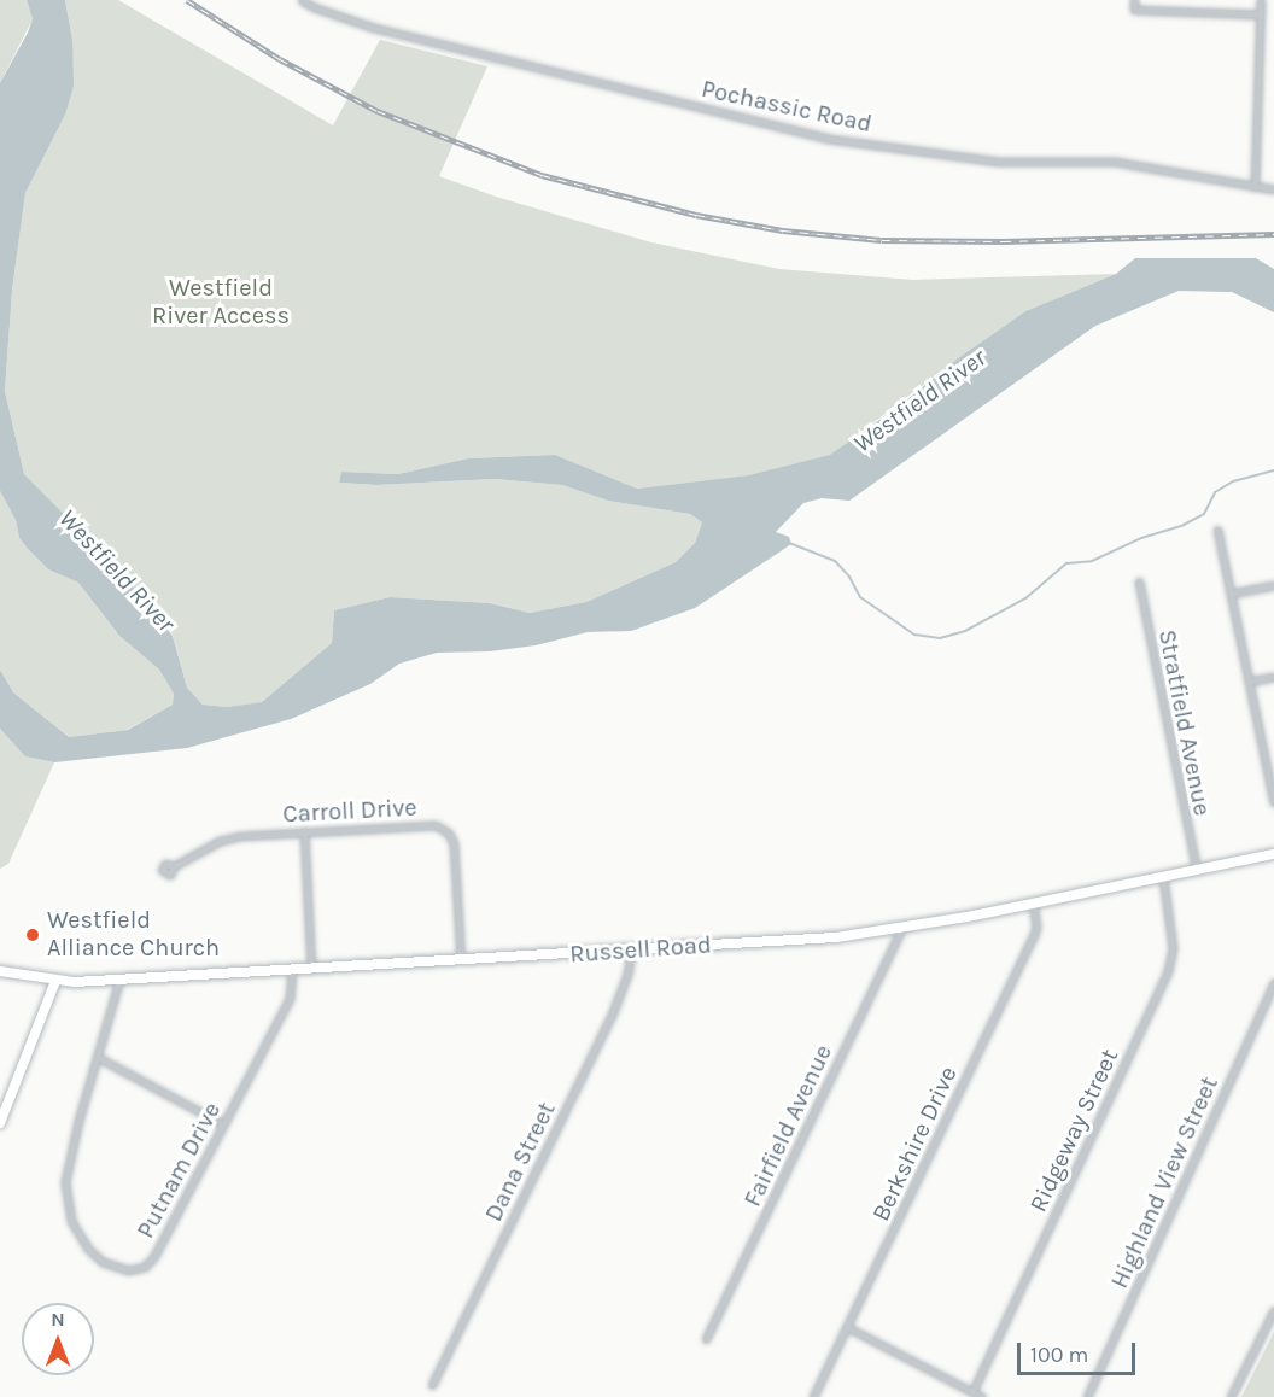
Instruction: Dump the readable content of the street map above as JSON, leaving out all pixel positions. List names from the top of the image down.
{
  "streets": {
    "main road": ["Russell Road"],
    "street": [
      "Pochassic Road",
      "Stratfield Avenue",
      "Carroll Drive",
      "Fairfield Avenue",
      "Ridgeway Street",
      "Berkshire Drive",
      "Dana Street",
      "Putnam Drive",
      "Highland View Street"
    ]
  },
  "crossings": [
    ["Stratfield Avenue", "Russell Road"],
    ["Carroll Drive", "Russell Road"],
    ["Russell Road", "Fairfield Avenue"],
    ["Russell Road", "Ridgeway Street"],
    ["Russell Road", "Berkshire Drive"],
    ["Russell Road", "Dana Street"],
    ["Russell Road", "Putnam Drive"]
  ],
  "water": ["Westfield River"],
  "parks": ["Westfield River Access"],
  "places": ["Westfield Alliance Church"],
  "scale_bar": "100 m",
  "north": "top"
}
